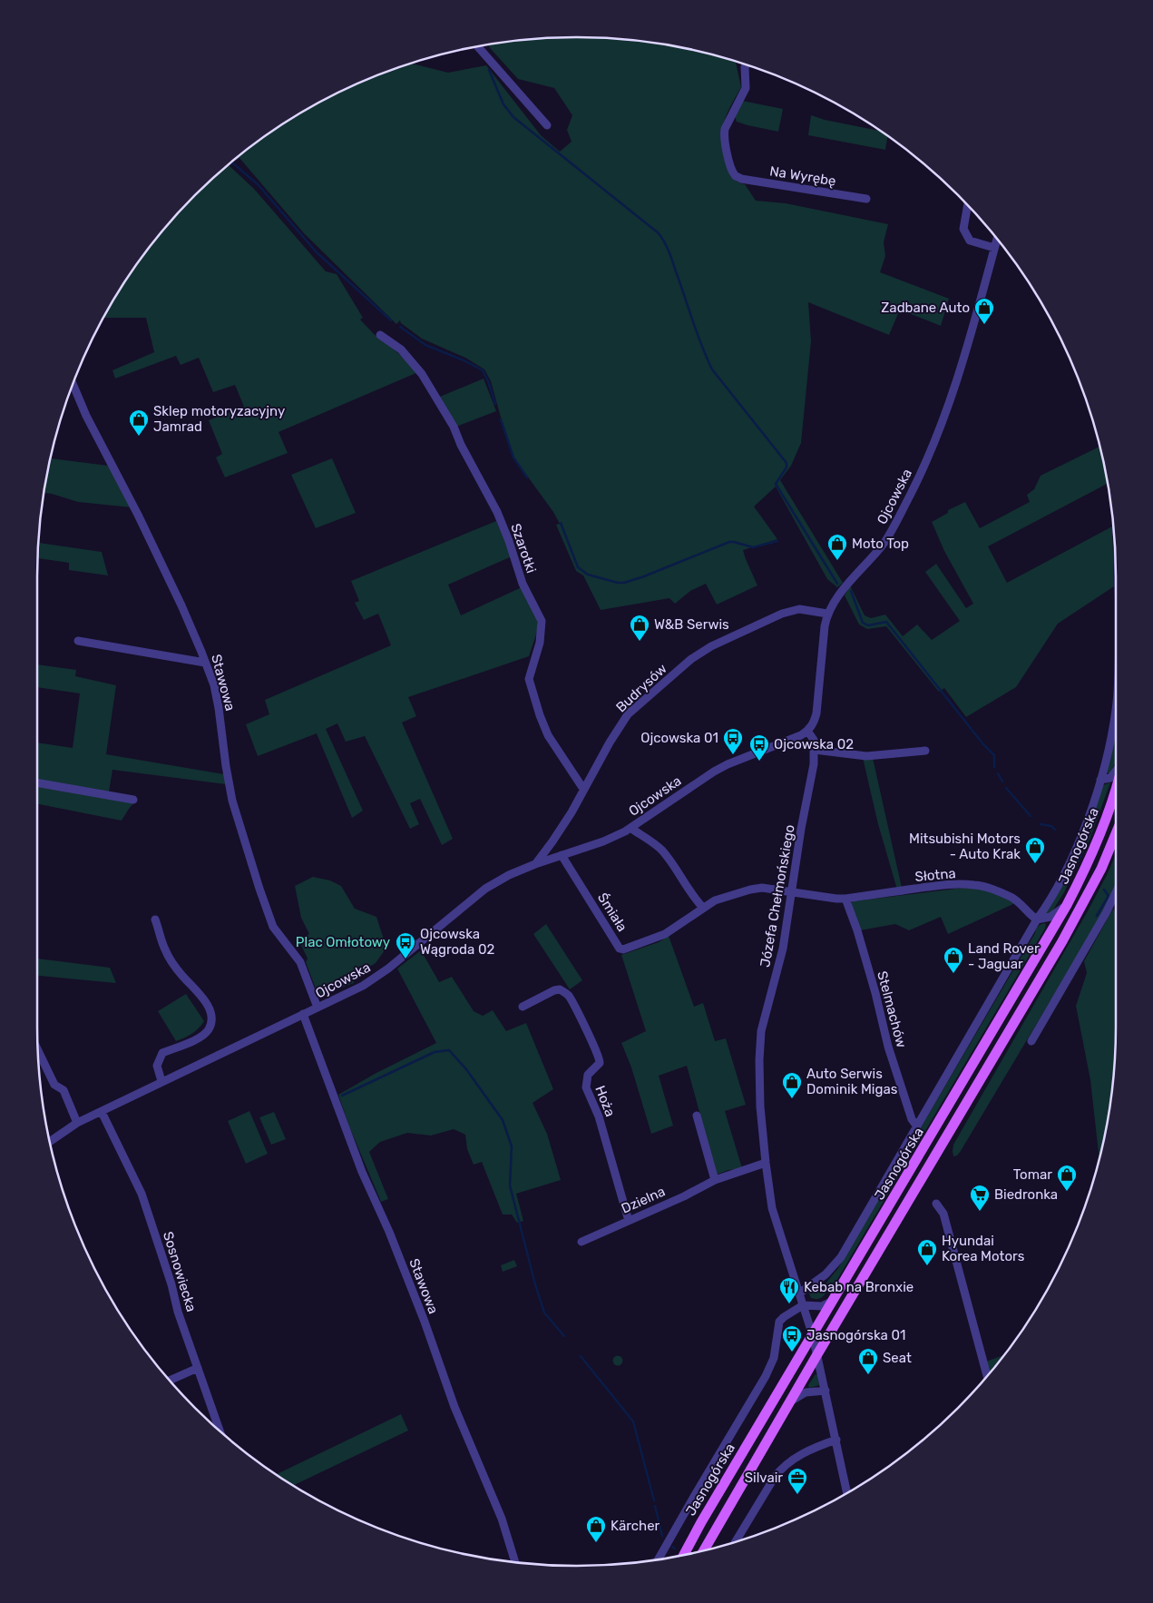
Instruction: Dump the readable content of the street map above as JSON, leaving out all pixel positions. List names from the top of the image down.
{
  "streets": {
    "main road": ["Jasnogórska"],
    "street": [
      "Na Wyrębę",
      "Ojcowska",
      "Szarotki",
      "Stawowa",
      "Budrysów",
      "Słotna",
      "Józefa Chełmońskiego",
      "Śmiała",
      "Stelmachów",
      "Hoża",
      "Dzielna",
      "Sosnowiecka"
    ]
  },
  "crossings": [
    ["Ojcowska", "Stawowa"],
    ["Ojcowska", "Budrysów"],
    ["Ojcowska", "Józefa Chełmońskiego"],
    ["Ojcowska", "Śmiała"],
    ["Ojcowska", "Sosnowiecka"],
    ["Szarotki", "Budrysów"],
    ["Jasnogórska", "Józefa Chełmońskiego"],
    ["Słotna", "Józefa Chełmońskiego"],
    ["Słotna", "Śmiała"],
    ["Słotna", "Stelmachów"],
    ["Józefa Chełmońskiego", "Śmiała"],
    ["Józefa Chełmońskiego", "Dzielna"],
    ["Hoża", "Dzielna"]
  ],
  "parks": ["Plac Omłotowy"],
  "places": {
    "shop": [
      "Zadbane Auto",
      "Sklep motoryzacyjny Jamrad",
      "Moto Top",
      "W&B Serwis",
      "Mitsubishi Motors - Auto Krak",
      "Land Rover - Jaguar",
      "Auto Serwis Dominik Migas",
      "Tomar",
      "Hyundai Korea Motors",
      "Seat",
      "Kärcher"
    ],
    "bus stop": [
      "Ojcowska 01",
      "Ojcowska 02",
      "Ojcowska Wągroda 02",
      "Jasnogórska 01"
    ],
    "supermarket": ["Biedronka"],
    "restaurant": ["Kebab na Bronxie"],
    "office": ["Silvair"]
  }
}
